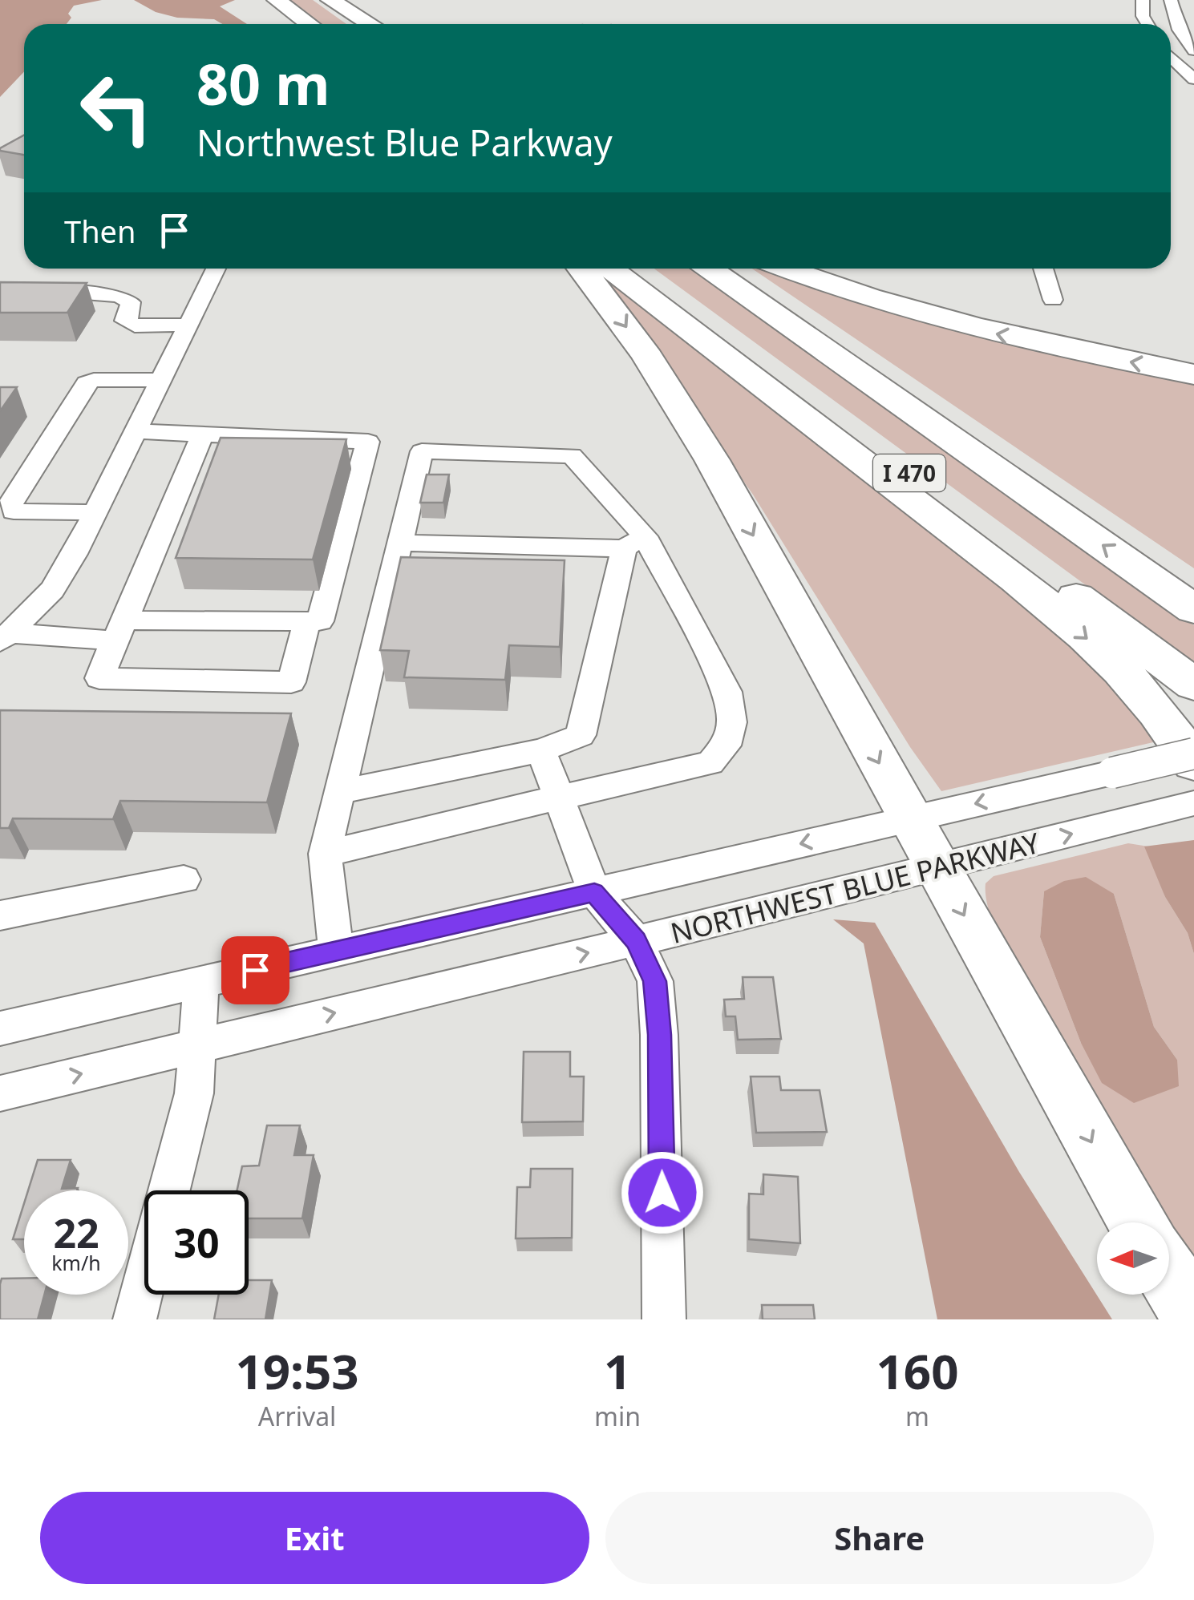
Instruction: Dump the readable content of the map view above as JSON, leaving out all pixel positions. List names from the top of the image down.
{
  "streets": {
    "highway": ["I 470"],
    "street": ["NORTHWEST BLUE PARKWAY"]
  },
  "north": "left",
  "page": {
    "turn": ["80 m", "Northwest Blue Parkway"],
    "then": "Then",
    "speed": "22 km/h",
    "limit": "30",
    "eta": [
      "19:53",
      "Arrival",
      "1",
      "min",
      "160",
      "m"
    ],
    "buttons": ["Exit", "Share"]
  }
}
